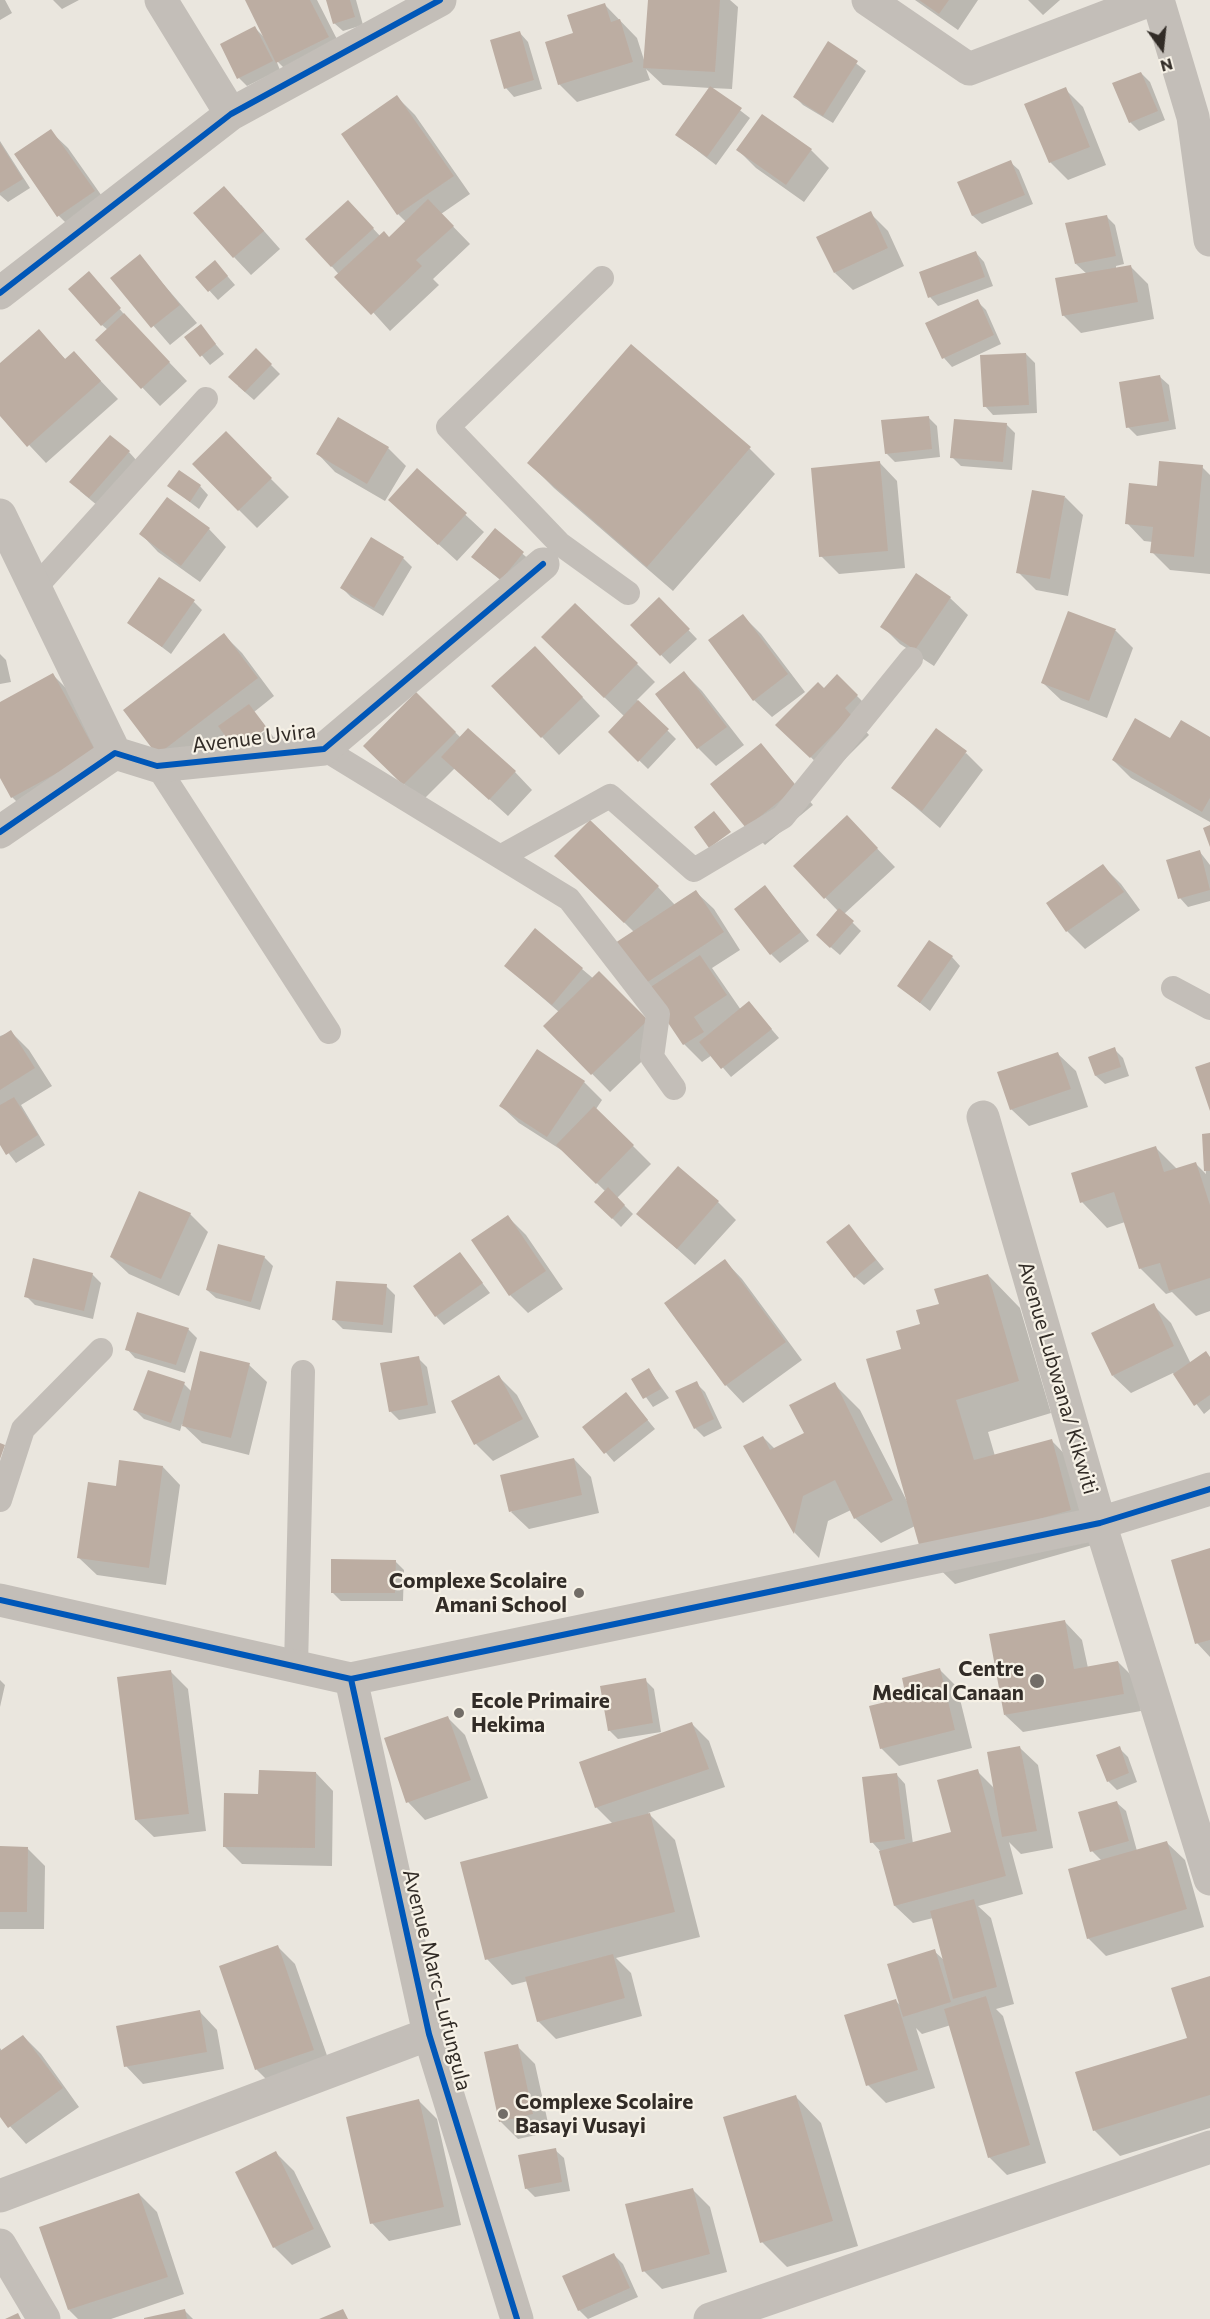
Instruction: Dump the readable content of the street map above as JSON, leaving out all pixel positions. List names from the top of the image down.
{
  "streets": {
    "street": ["Avenue Uvira", "Avenue Lubwana/ Kikwiti", "Avenue Marc-Lufungula"]
  },
  "places": [
    "Complexe Scolaire Amani School",
    "Centre Medical Canaan",
    "Ecole Primaire Hekima",
    "Complexe Scolaire Basayi Vusayi"
  ],
  "north": "bottom"
}
